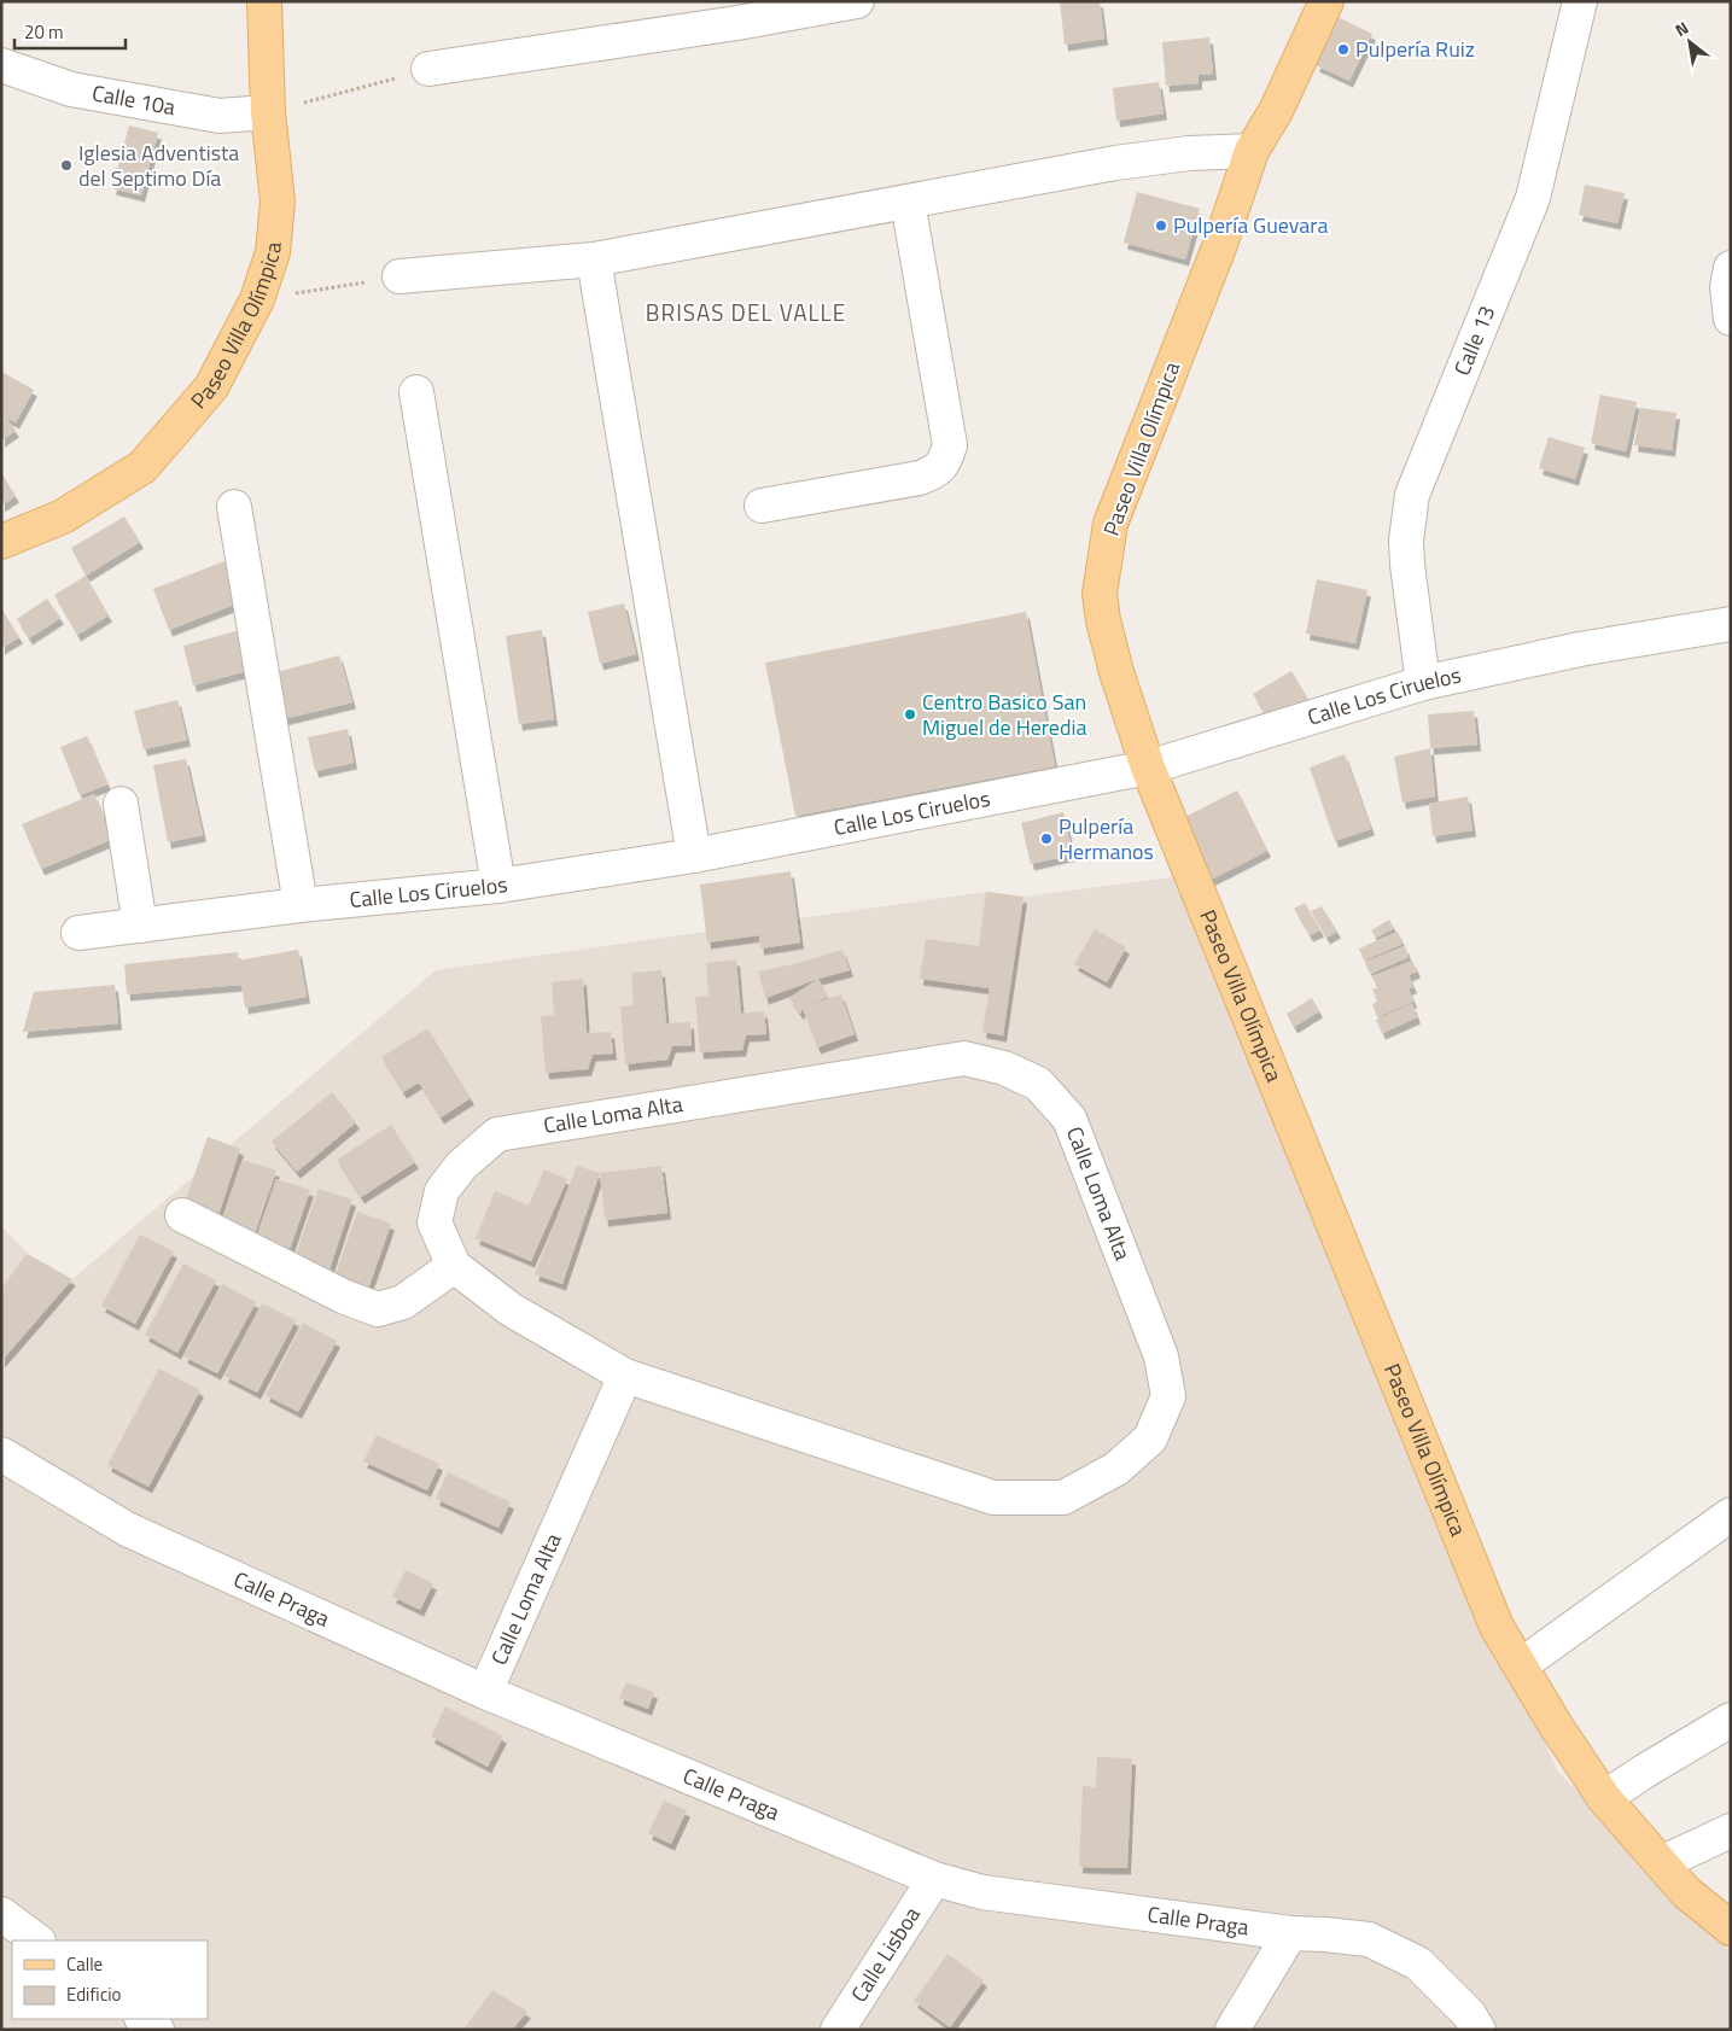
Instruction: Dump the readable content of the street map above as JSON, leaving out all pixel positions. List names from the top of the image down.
{
  "streets": {
    "main road": ["Paseo Villa Olímpica"],
    "street": [
      "Calle 10a",
      "Calle 13",
      "Calle Los Ciruelos",
      "Calle Loma Alta",
      "Calle Praga",
      "Calle Lisboa"
    ]
  },
  "crossings": [
    ["Calle 10a", "Paseo Villa Olímpica"],
    ["Paseo Villa Olímpica", "Calle Los Ciruelos"],
    ["Calle 13", "Calle Los Ciruelos"],
    ["Calle Loma Alta", "Calle Praga"],
    ["Calle Praga", "Calle Lisboa"]
  ],
  "districts": ["BRISAS DEL VALLE"],
  "places": [
    "Pulpería Ruiz",
    "Iglesia Adventista del Septimo Día",
    "Pulpería Guevara",
    "Centro Basico San Miguel de Heredia",
    "Pulpería Hermanos"
  ],
  "legend": ["Calle", "Edificio"],
  "scale_bar": "20 m",
  "north": "top left"
}
